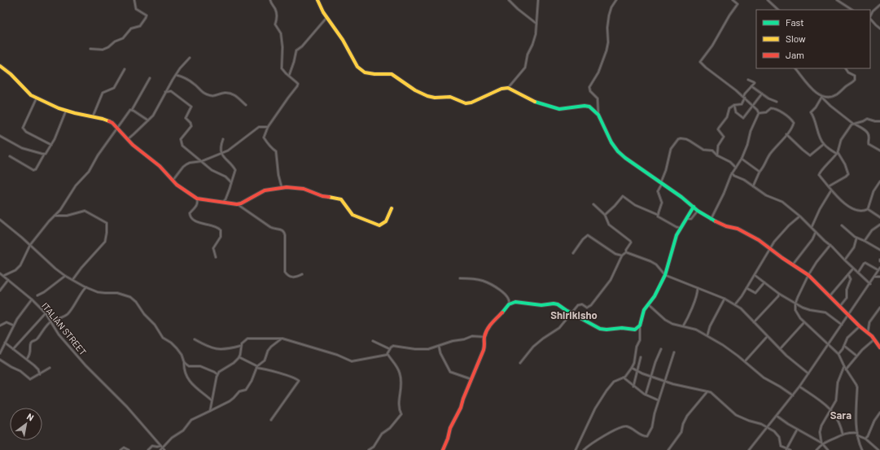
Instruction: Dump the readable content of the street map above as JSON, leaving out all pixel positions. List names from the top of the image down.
{
  "streets": {
    "street": ["ITALIAN STREET"]
  },
  "districts": ["Shirikisho", "Sara"],
  "legend": ["Fast", "Slow", "Jam"],
  "north": "top right"
}
